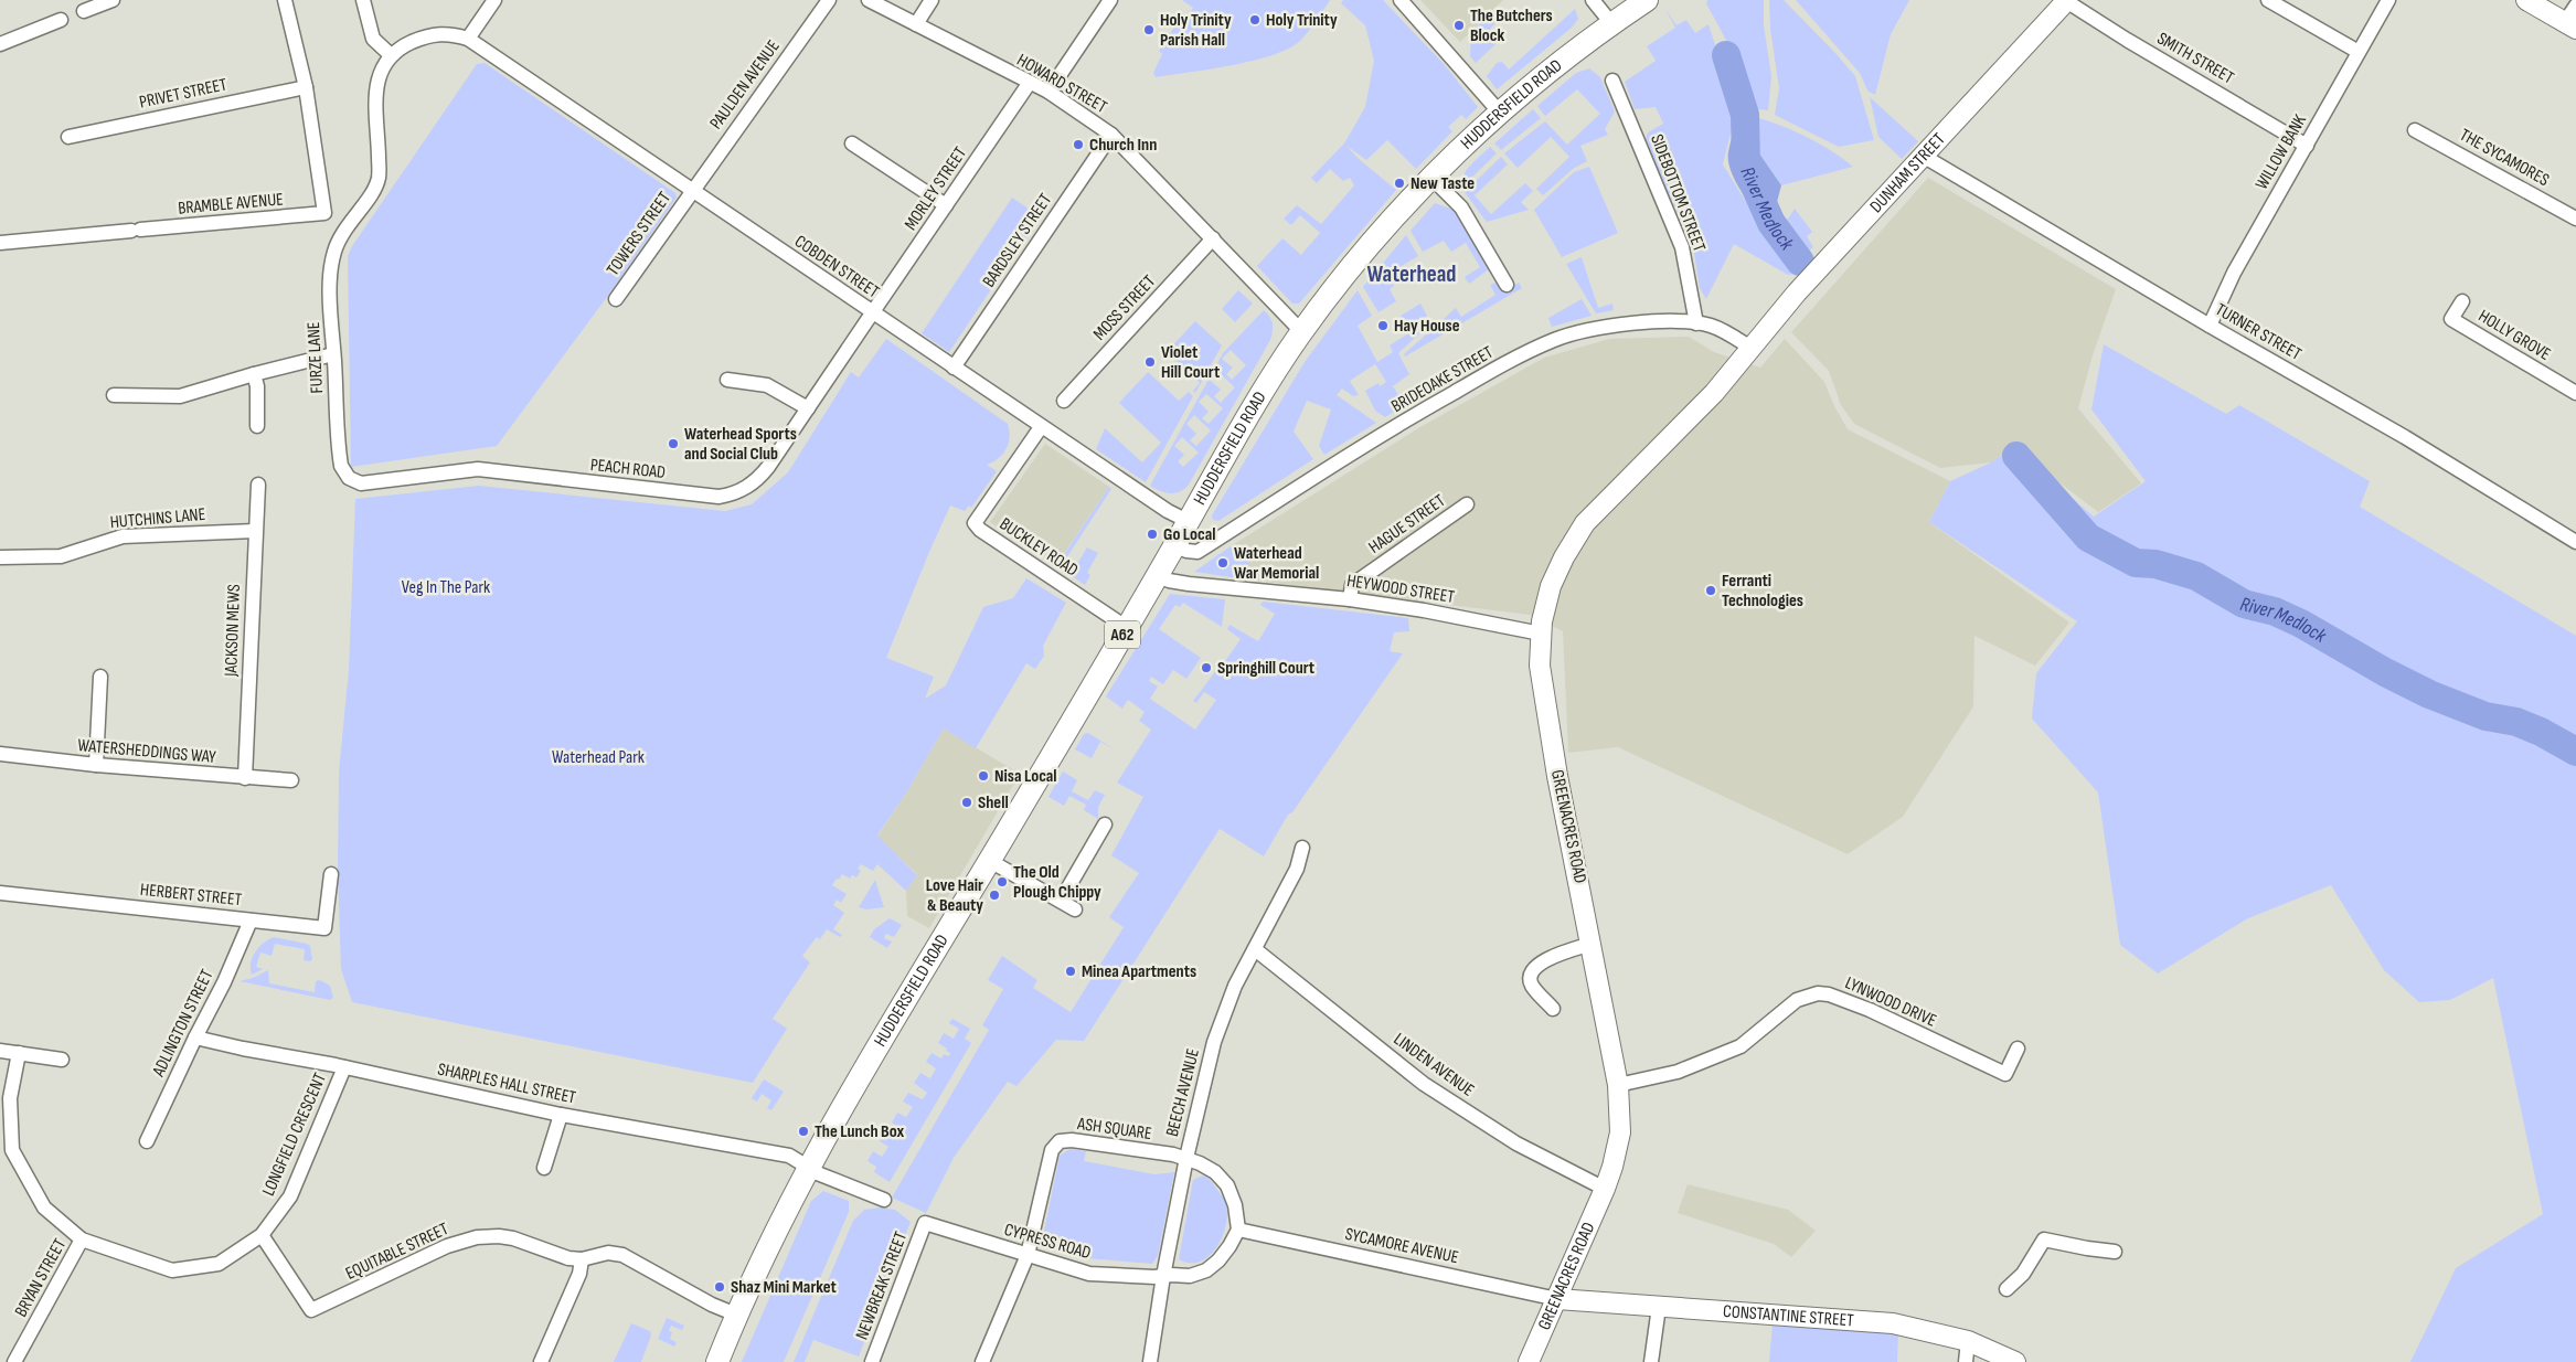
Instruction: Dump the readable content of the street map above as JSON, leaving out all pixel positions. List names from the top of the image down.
{
  "streets": {
    "main road": ["HUDDERSFIELD ROAD", "A62"],
    "street": [
      "SMITH STREET",
      "HOWARD STREET",
      "PAULDEN AVENUE",
      "PRIVET STREET",
      "WILLOW BANK",
      "THE SYCAMORES",
      "DUNHAM STREET",
      "MORLEY STREET",
      "SIDEBOTTOM STREET",
      "BRAMBLE AVENUE",
      "TOWERS STREET",
      "BARDSLEY STREET",
      "COBDEN STREET",
      "MOSS STREET",
      "TURNER STREET",
      "HOLLY GROVE",
      "FURZE LANE",
      "BRIDEOAKE STREET",
      "PEACH ROAD",
      "HUTCHINS LANE",
      "HAGUE STREET",
      "BUCKLEY ROAD",
      "HEYWOOD STREET",
      "JACKSON MEWS",
      "WATERSHEDDINGS WAY",
      "GREENACRES ROAD",
      "HERBERT STREET",
      "LYNWOOD DRIVE",
      "ADLINGTON STREET",
      "LINDEN AVENUE",
      "SHARPLES HALL STREET",
      "BEECH AVENUE",
      "ASH SQUARE",
      "LONGFIELD CRESCENT",
      "CYPRESS ROAD",
      "SYCAMORE AVENUE",
      "EQUITABLE STREET",
      "BRYAN STREET",
      "NEWBREAK STREET",
      "CONSTANTINE STREET"
    ]
  },
  "crossings": [
    ["SMITH STREET", "WILLOW BANK"],
    ["SMITH STREET", "DUNHAM STREET"],
    ["HOWARD STREET", "HUDDERSFIELD ROAD"],
    ["HOWARD STREET", "MORLEY STREET"],
    ["HOWARD STREET", "BARDSLEY STREET"],
    ["HOWARD STREET", "MOSS STREET"],
    ["PAULDEN AVENUE", "TOWERS STREET"],
    ["PAULDEN AVENUE", "COBDEN STREET"],
    ["PRIVET STREET", "BRAMBLE AVENUE"],
    ["HUDDERSFIELD ROAD", "COBDEN STREET"],
    ["HUDDERSFIELD ROAD", "BRIDEOAKE STREET"],
    ["HUDDERSFIELD ROAD", "BUCKLEY ROAD"],
    ["HUDDERSFIELD ROAD", "HEYWOOD STREET"],
    ["HUDDERSFIELD ROAD", "SHARPLES HALL STREET"],
    ["HUDDERSFIELD ROAD", "EQUITABLE STREET"],
    ["WILLOW BANK", "TURNER STREET"],
    ["DUNHAM STREET", "TURNER STREET"],
    ["DUNHAM STREET", "BRIDEOAKE STREET"],
    ["DUNHAM STREET", "GREENACRES ROAD"],
    ["MORLEY STREET", "COBDEN STREET"],
    ["MORLEY STREET", "PEACH ROAD"],
    ["SIDEBOTTOM STREET", "BRIDEOAKE STREET"],
    ["TOWERS STREET", "COBDEN STREET"],
    ["BARDSLEY STREET", "COBDEN STREET"],
    ["COBDEN STREET", "PEACH ROAD"],
    ["COBDEN STREET", "BUCKLEY ROAD"],
    ["FURZE LANE", "PEACH ROAD"],
    ["BRIDEOAKE STREET", "GREENACRES ROAD"],
    ["HUTCHINS LANE", "JACKSON MEWS"],
    ["HAGUE STREET", "HEYWOOD STREET"],
    ["HEYWOOD STREET", "GREENACRES ROAD"],
    ["JACKSON MEWS", "WATERSHEDDINGS WAY"],
    ["GREENACRES ROAD", "LYNWOOD DRIVE"],
    ["GREENACRES ROAD", "LINDEN AVENUE"],
    ["GREENACRES ROAD", "SYCAMORE AVENUE"],
    ["GREENACRES ROAD", "CONSTANTINE STREET"],
    ["HERBERT STREET", "ADLINGTON STREET"],
    ["ADLINGTON STREET", "SHARPLES HALL STREET"],
    ["LINDEN AVENUE", "BEECH AVENUE"],
    ["SHARPLES HALL STREET", "LONGFIELD CRESCENT"],
    ["BEECH AVENUE", "ASH SQUARE"],
    ["BEECH AVENUE", "CYPRESS ROAD"],
    ["ASH SQUARE", "CYPRESS ROAD"],
    ["LONGFIELD CRESCENT", "EQUITABLE STREET"],
    ["LONGFIELD CRESCENT", "BRYAN STREET"],
    ["CYPRESS ROAD", "SYCAMORE AVENUE"],
    ["CYPRESS ROAD", "NEWBREAK STREET"],
    ["SYCAMORE AVENUE", "CONSTANTINE STREET"]
  ],
  "districts": ["Waterhead"],
  "water": ["River Medlock"],
  "parks": ["Veg In The Park", "Waterhead Park"],
  "places": [
    "Holy Trinity",
    "The Butchers Block",
    "Holy Trinity Parish Hall",
    "Church Inn",
    "New Taste",
    "Hay House",
    "Violet Hill Court",
    "Waterhead Sports and Social Club",
    "Go Local",
    "Waterhead War Memorial",
    "Ferranti Technologies",
    "Springhill Court",
    "Nisa Local",
    "Shell",
    "The Old Plough Chippy",
    "Love Hair & Beauty",
    "Minea Apartments",
    "The Lunch Box",
    "Shaz Mini Market"
  ]
}
